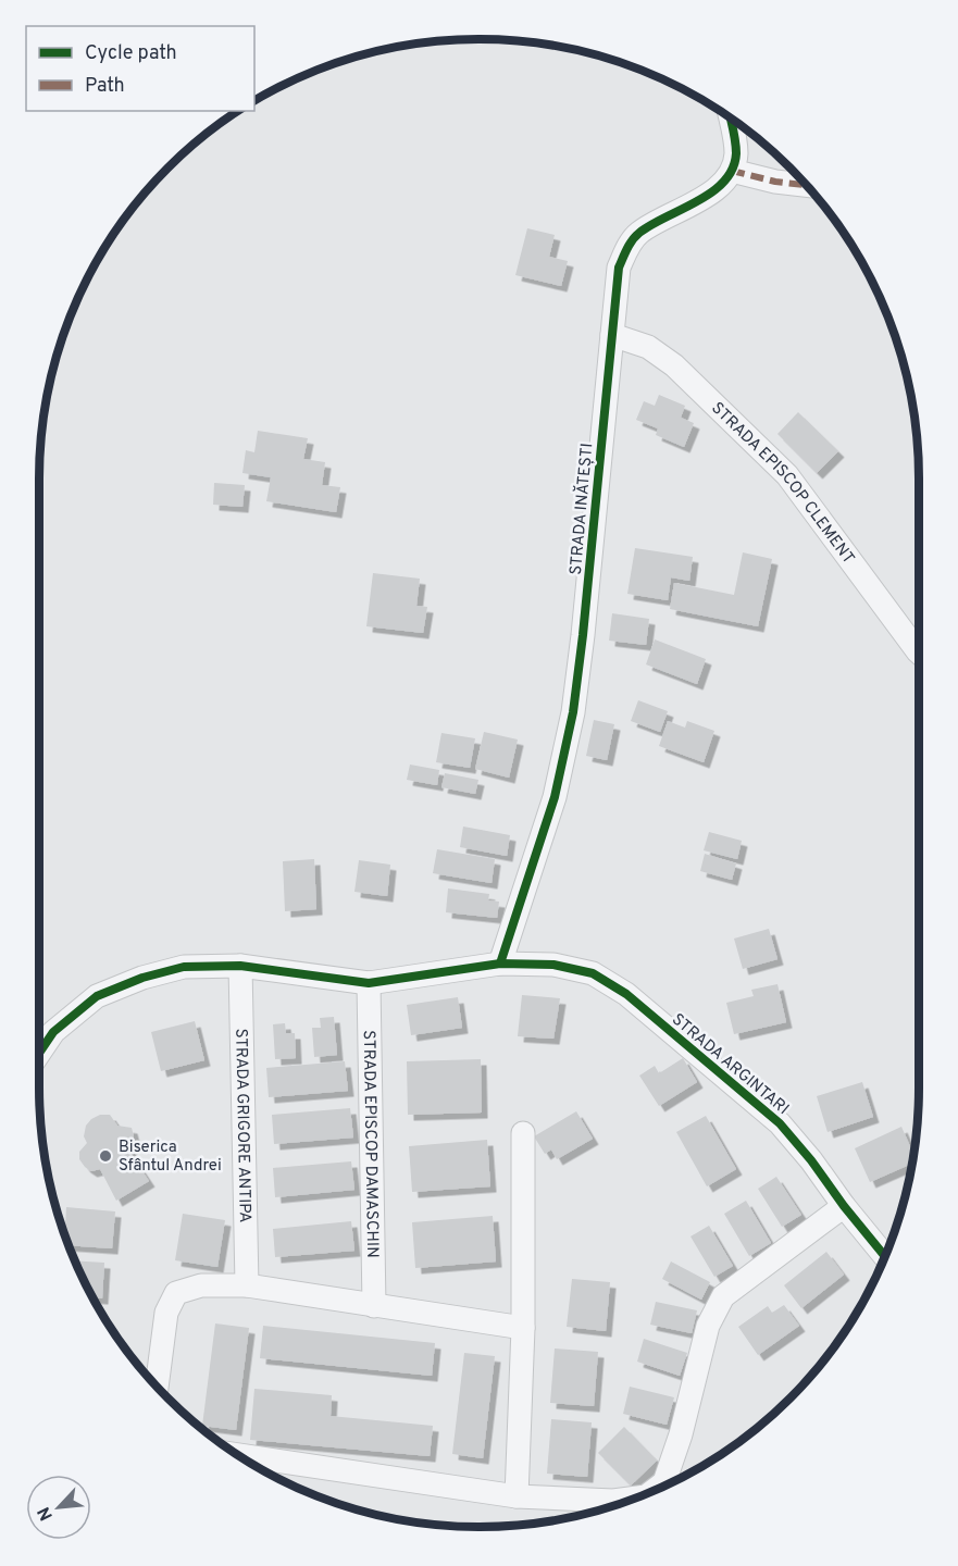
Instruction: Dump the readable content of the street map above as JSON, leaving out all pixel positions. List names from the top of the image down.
{
  "streets": {
    "street": [
      "STRADA EPISCOP CLEMENT",
      "STRADA INĂTEȘTI",
      "STRADA ARGINTARI",
      "STRADA GRIGORE ANTIPA",
      "STRADA EPISCOP DAMASCHIN"
    ]
  },
  "crossings": [
    ["STRADA EPISCOP CLEMENT", "STRADA INĂTEȘTI"],
    ["STRADA INĂTEȘTI", "STRADA ARGINTARI"],
    ["STRADA ARGINTARI", "STRADA GRIGORE ANTIPA"],
    ["STRADA ARGINTARI", "STRADA EPISCOP DAMASCHIN"]
  ],
  "places": ["Biserica Sfântul Andrei"],
  "legend": ["Cycle path", "Path"],
  "north": "bottom left"
}
